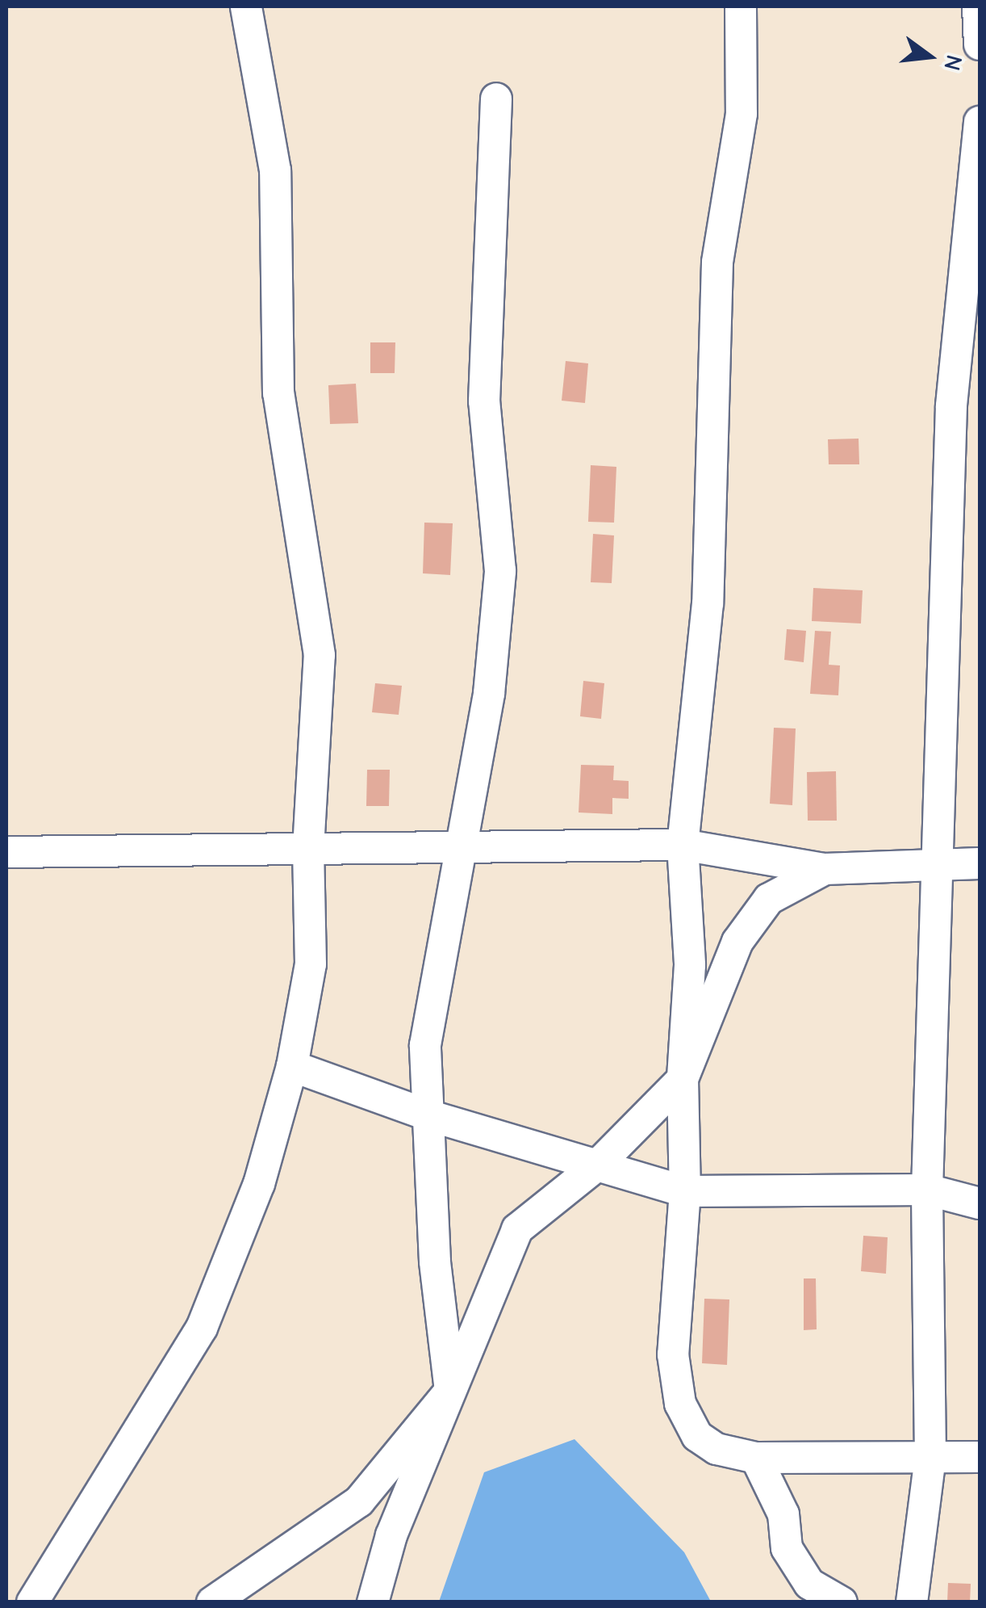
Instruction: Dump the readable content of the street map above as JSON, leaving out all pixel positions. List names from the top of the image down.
{
  "north": "right"
}
